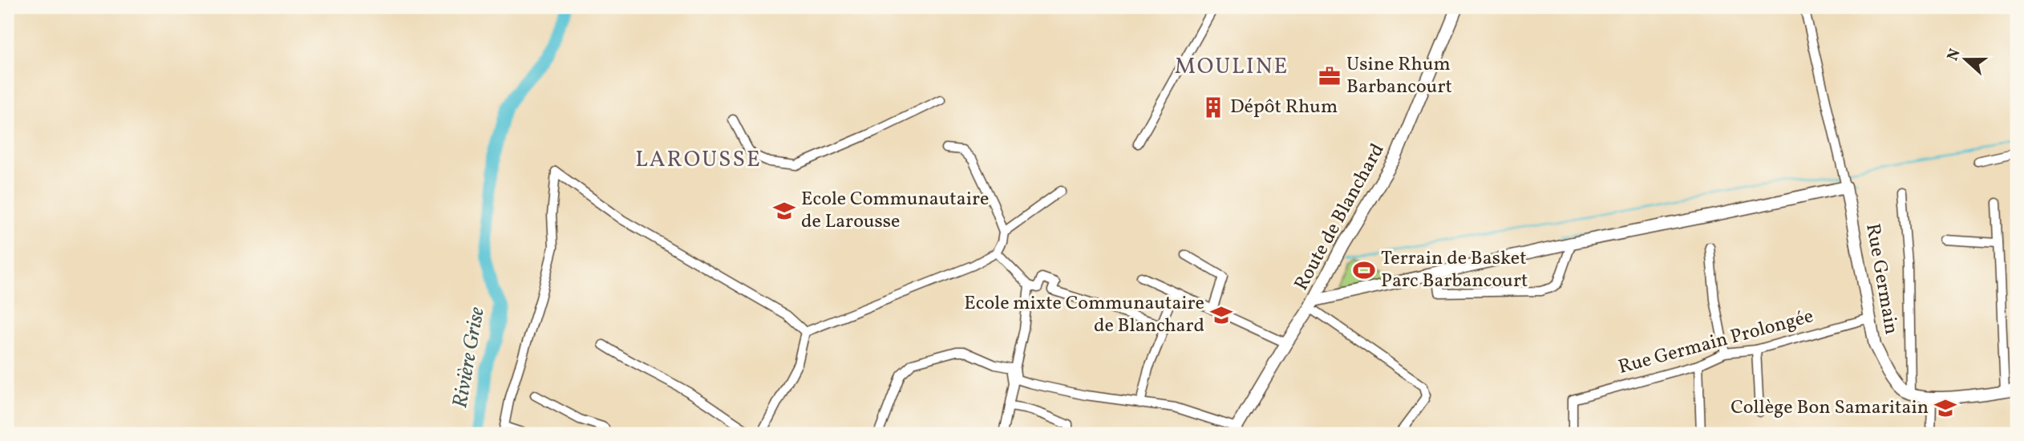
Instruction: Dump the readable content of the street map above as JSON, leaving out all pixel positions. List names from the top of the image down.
{
  "streets": {
    "street": ["Route de Blanchard", "Rue Germain", "Rue Germain Prolongée"]
  },
  "crossings": [
    ["Rue Germain", "Rue Germain Prolongée"]
  ],
  "districts": ["MOULINE", "LAROUSSE"],
  "water": ["Rivière Grise"],
  "places": {
    "office": ["Usine Rhum Barbancourt"],
    "building": ["Dépôt Rhum"],
    "school or university": ["Ecole Communautaire de Larousse", "Ecole mixte Communautaire de Blanchard", "Collège Bon Samaritain"],
    "sports": ["Terrain de Basket Parc Barbancourt"]
  },
  "north": "left"
}
